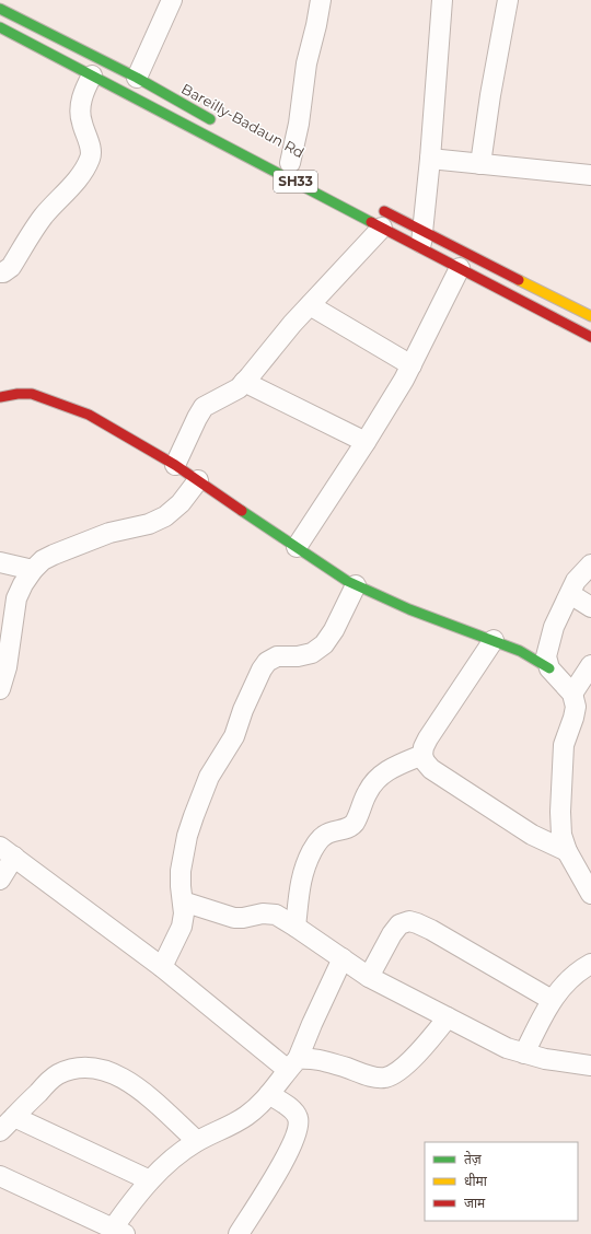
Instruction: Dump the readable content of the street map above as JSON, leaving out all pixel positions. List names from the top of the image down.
{
  "streets": {
    "main road": ["Bareilly-Badaun Rd", "SH33"]
  },
  "crossings": [
    ["Bareilly-Badaun Rd", "SH33"]
  ],
  "legend": ["तेज़", "धीमा", "जाम"]
}
